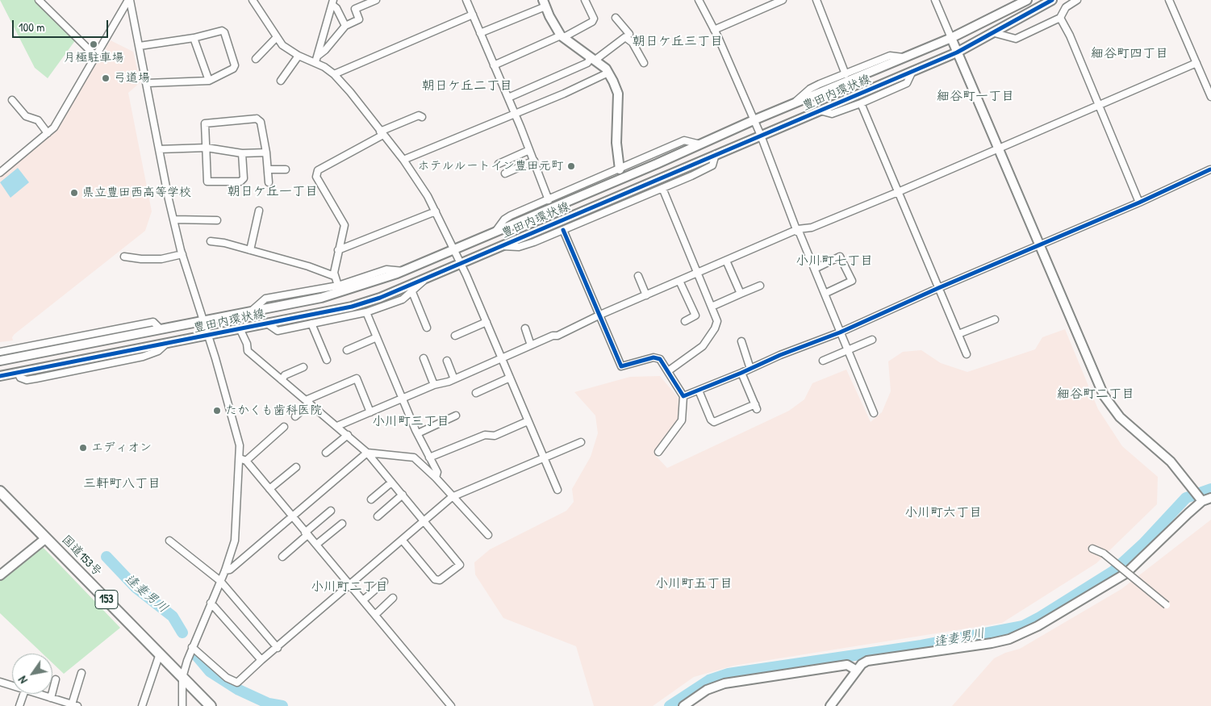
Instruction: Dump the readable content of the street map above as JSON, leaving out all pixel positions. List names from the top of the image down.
{
  "streets": {
    "highway": ["国道153号", "153"],
    "street": ["豊田内環状線"]
  },
  "districts": [
    "朝日ケ丘三丁目",
    "細谷町四丁目",
    "朝日ケ丘二丁目",
    "細谷町一丁目",
    "朝日ケ丘一丁目",
    "小川町七丁目",
    "細谷町二丁目",
    "小川町三丁目",
    "三軒町八丁目",
    "小川町六丁目",
    "小川町五丁目",
    "小川町二丁目"
  ],
  "water": ["逢妻男川"],
  "places": [
    "月極駐車場",
    "弓道場",
    "ホテルルートイン豊田元町",
    "県立豊田西高等学校",
    "たかくも歯科医院",
    "エディオン"
  ],
  "scale_bar": "100 m",
  "north": "bottom left"
}
